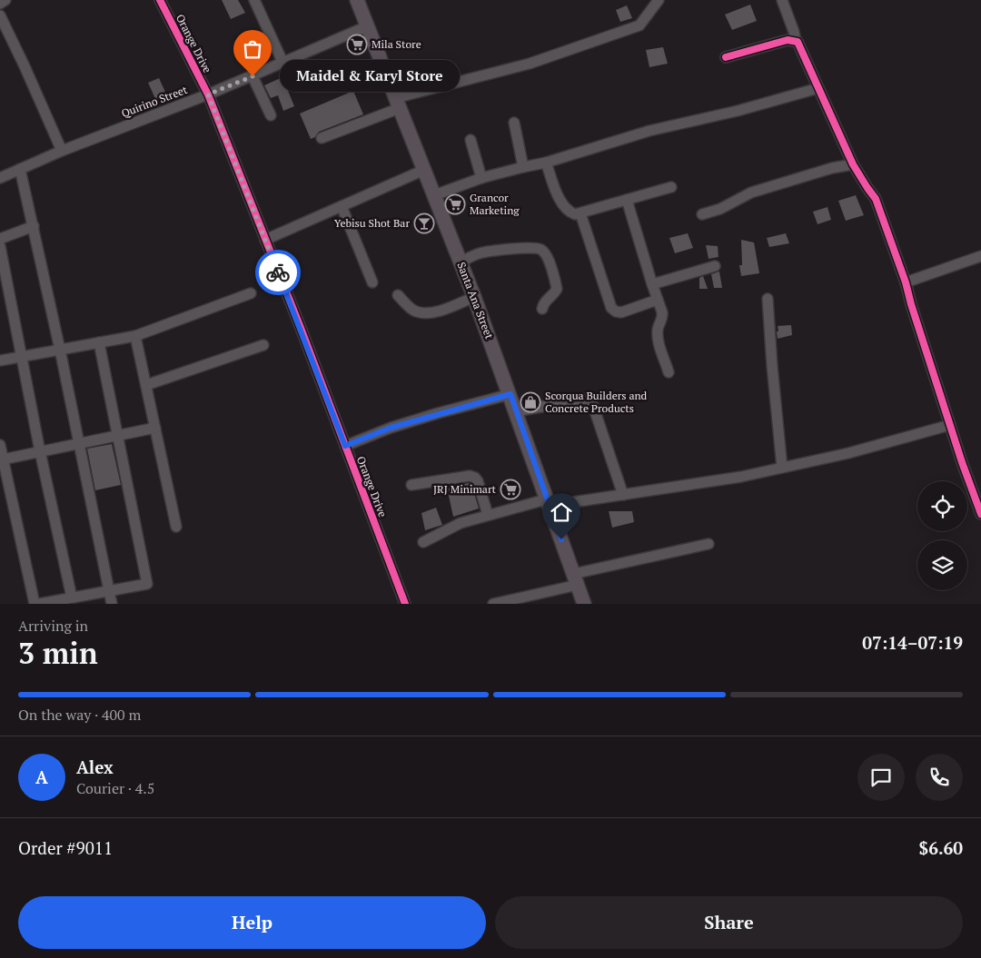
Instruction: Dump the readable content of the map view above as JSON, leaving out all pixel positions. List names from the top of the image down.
{
  "streets": {
    "main road": ["Santa Ana Street"],
    "street": ["Orange Drive", "Quirino Street"]
  },
  "crossings": [
    ["Orange Drive", "Quirino Street"],
    ["Quirino Street", "Santa Ana Street"]
  ],
  "places": {
    "supermarket": ["Mila Store", "Grancor Marketing", "JRJ Minimart"],
    "other": ["Maidel & Karyl Store"],
    "bar": ["Yebisu Shot Bar"],
    "shop": ["Scorqua Builders and Concrete Products"]
  },
  "page": {
    "bubble": "Maidel & Karyl Store",
    "heading": ["3 min", "Arriving in", "07:14–07:19"],
    "panel": [
      "Alex",
      "Courier · 4.5",
      "Order #9011",
      "$6.60"
    ],
    "bar": "On the way · 400 m",
    "round": "A",
    "buttons": ["Help", "Share"]
  }
}
